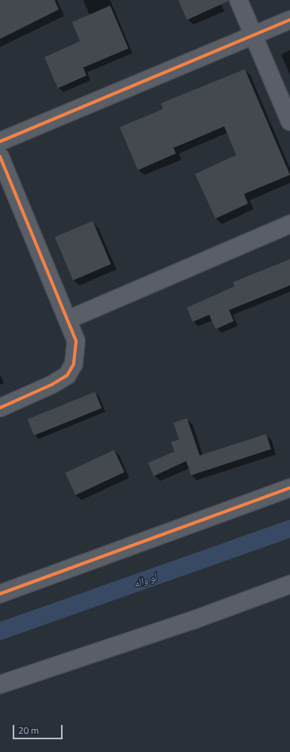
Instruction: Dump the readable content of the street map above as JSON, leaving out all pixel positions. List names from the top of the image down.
{
  "water": ["لو واله"],
  "scale_bar": "20 m"
}
